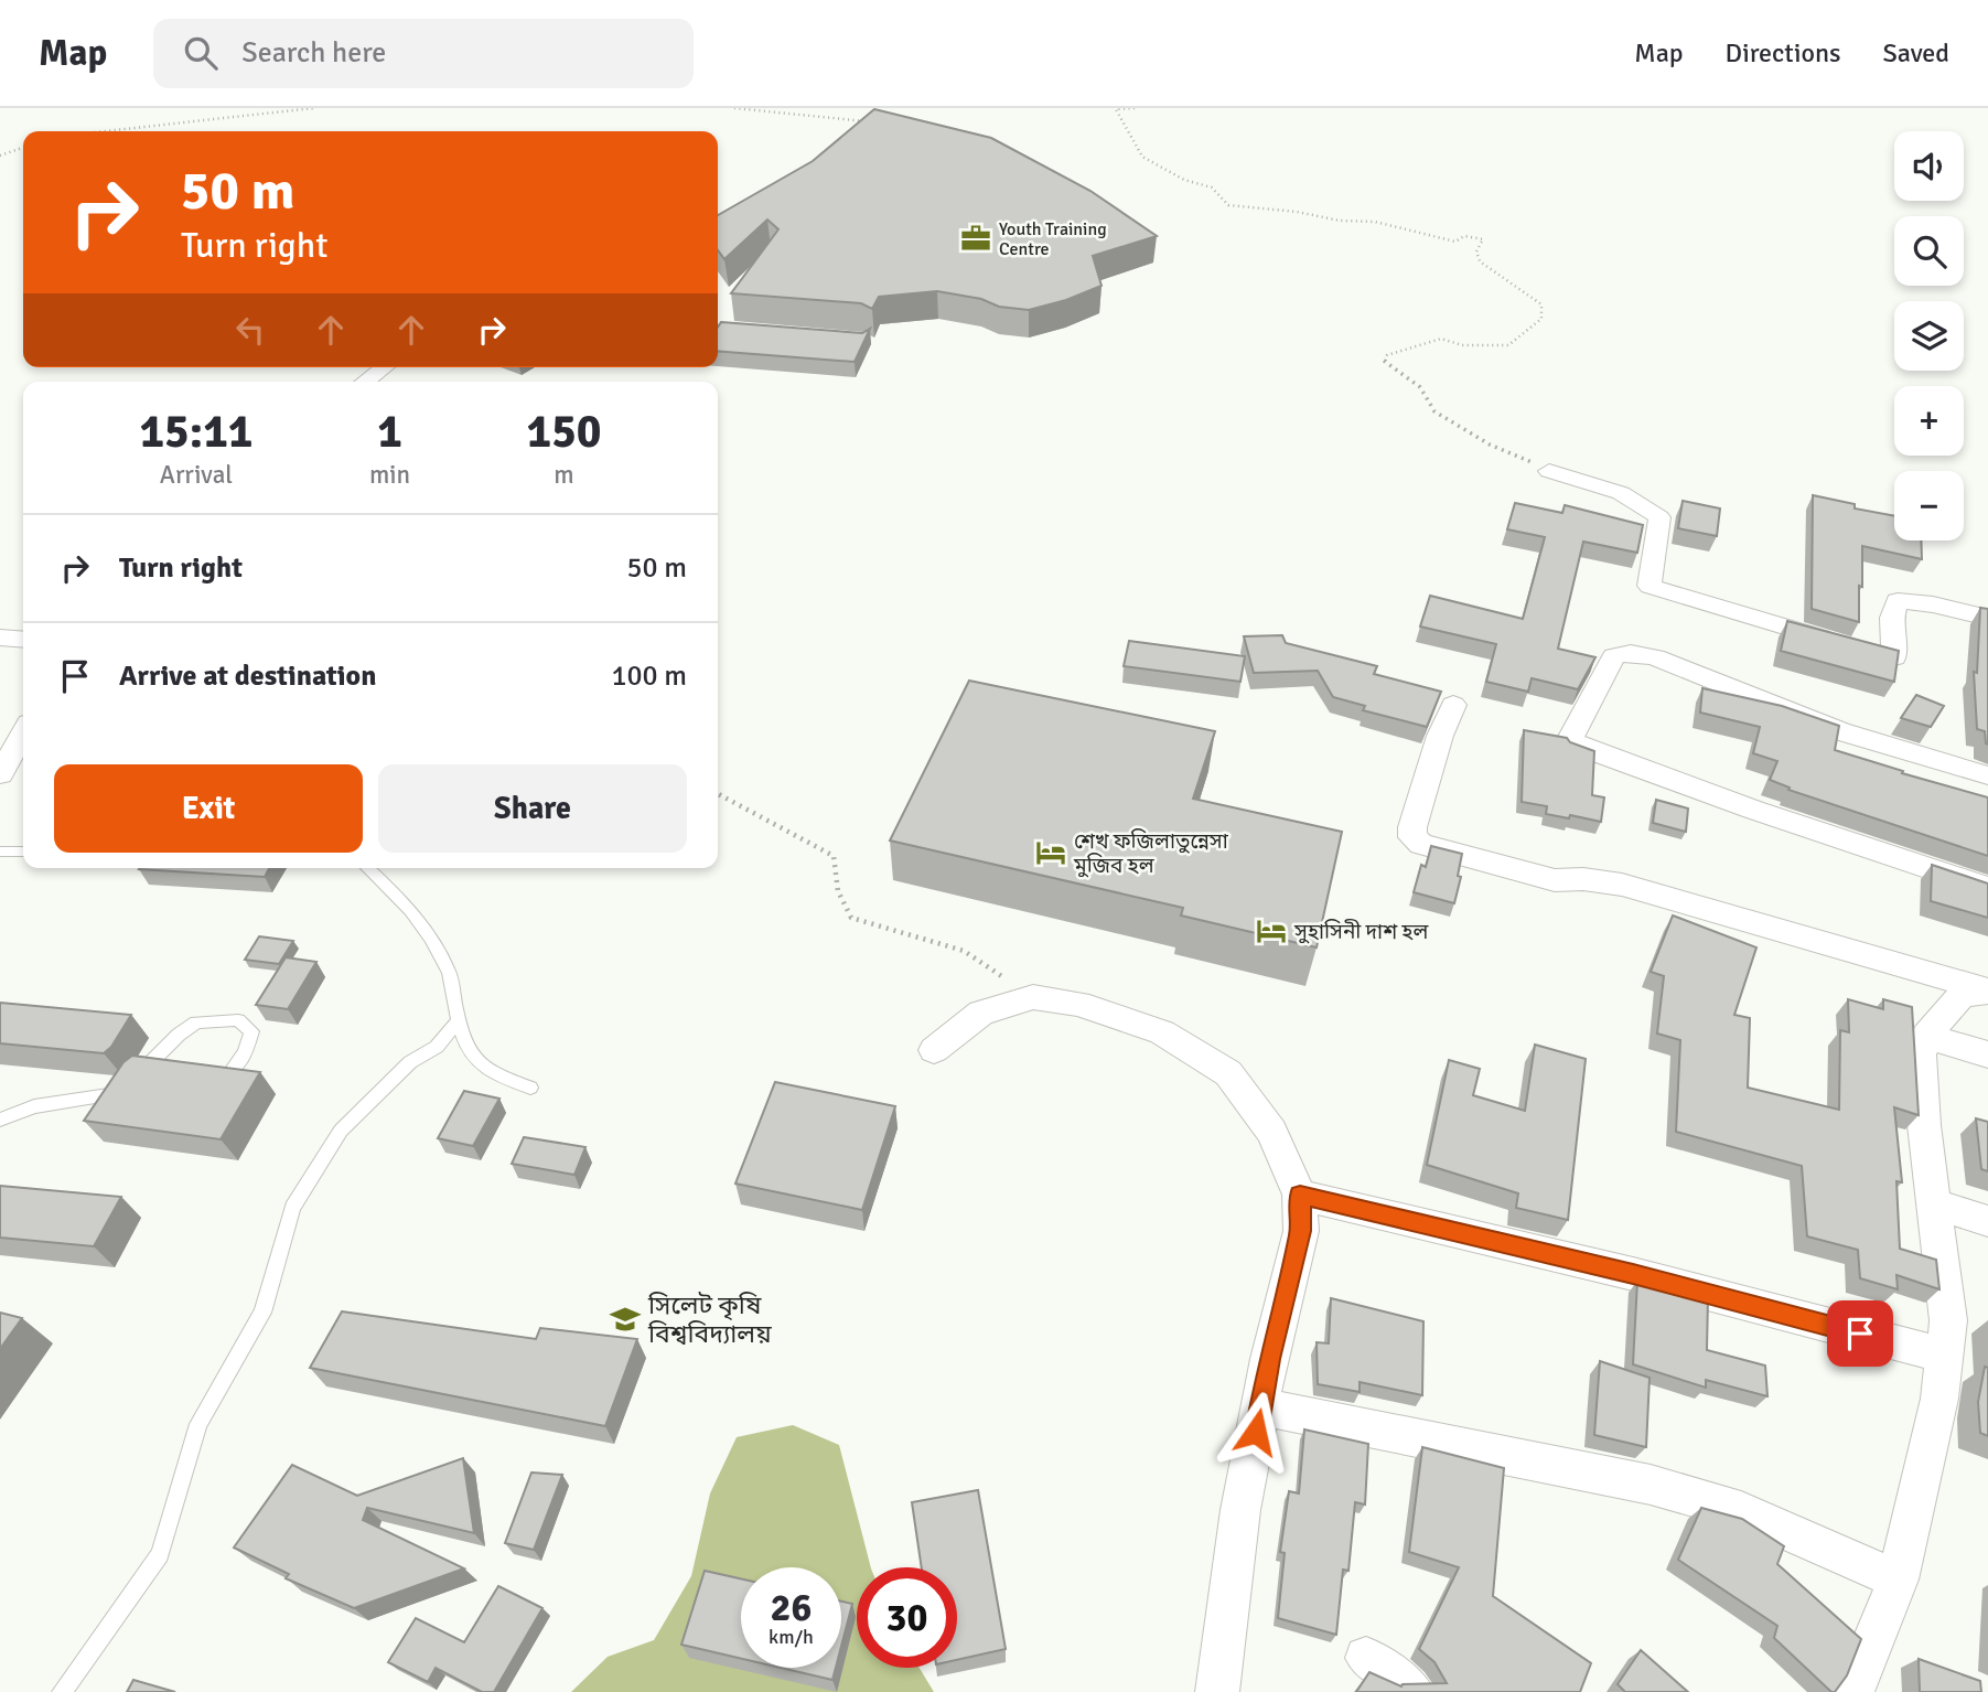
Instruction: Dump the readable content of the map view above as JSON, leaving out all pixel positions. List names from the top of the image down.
{
  "places": {
    "office": ["Youth Training Centre"],
    "hotel": ["শেখ ফজিলাতুন্নেসা মুজিব হল", "সুহাসিনী দাশ হল"],
    "school or university": ["সিলেট কৃষি বিশ্ববিদ্যালয়"]
  },
  "page": {
    "header": "Map",
    "search": "Search here",
    "nav": ["Map", "Directions", "Saved"],
    "map_buttons": ["+", "−"],
    "turn": ["50 m", "Turn right"],
    "eta": [
      "15:11",
      "Arrival",
      "1",
      "min",
      "150",
      "m"
    ],
    "list": [
      {
        "name": "Turn right",
        "value": "50 m"
      },
      {
        "name": "Arrive at destination",
        "value": "100 m"
      }
    ],
    "buttons": ["Exit", "Share"],
    "speed": "26 km/h",
    "limit": "30"
  }
}
